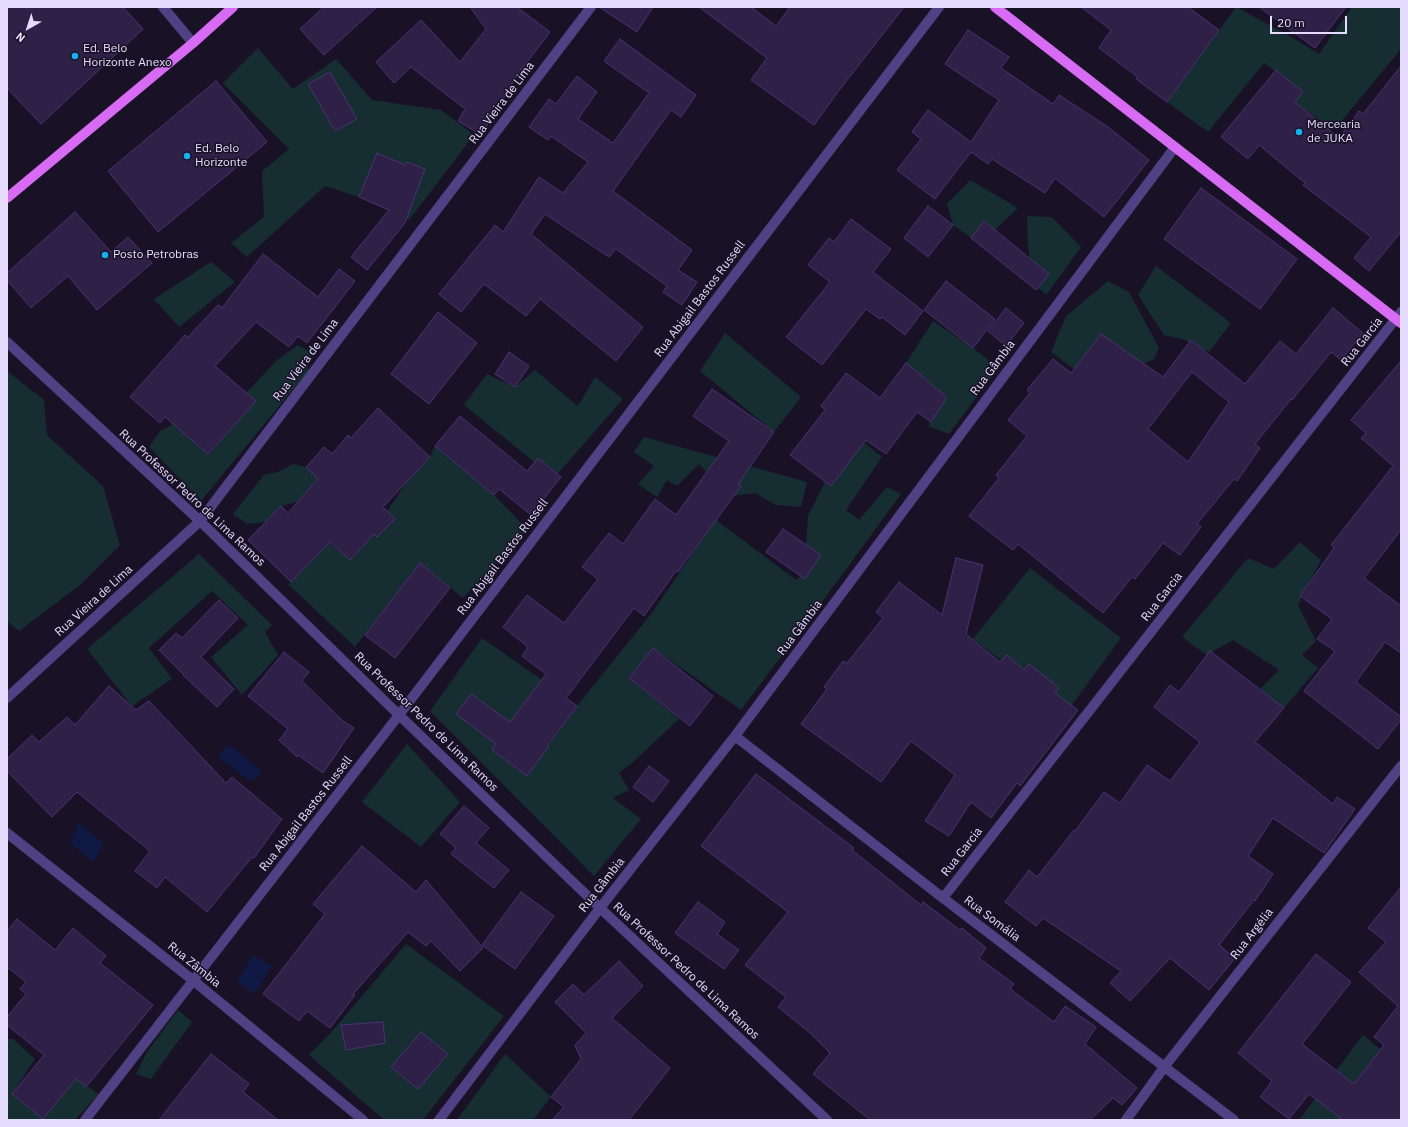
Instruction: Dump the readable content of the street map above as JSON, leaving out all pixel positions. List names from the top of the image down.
{
  "streets": {
    "street": [
      "Rua Vieira de Lima",
      "Rua Abigail Bastos Russell",
      "Rua Garcia",
      "Rua Gâmbia",
      "Rua Professor Pedro de Lima Ramos",
      "Rua Somália",
      "Rua Argélia",
      "Rua Zâmbia"
    ]
  },
  "crossings": [
    ["Rua Vieira de Lima", "Rua Professor Pedro de Lima Ramos"],
    ["Rua Abigail Bastos Russell", "Rua Professor Pedro de Lima Ramos"],
    ["Rua Abigail Bastos Russell", "Rua Zâmbia"],
    ["Rua Garcia", "Rua Somália"],
    ["Rua Gâmbia", "Rua Professor Pedro de Lima Ramos"],
    ["Rua Gâmbia", "Rua Somália"],
    ["Rua Somália", "Rua Argélia"]
  ],
  "places": [
    "Ed. Belo Horizonte Anexo",
    "Mercearia de JUKA",
    "Ed. Belo Horizonte",
    "Posto Petrobras"
  ],
  "scale_bar": "20 m",
  "north": "bottom left"
}
